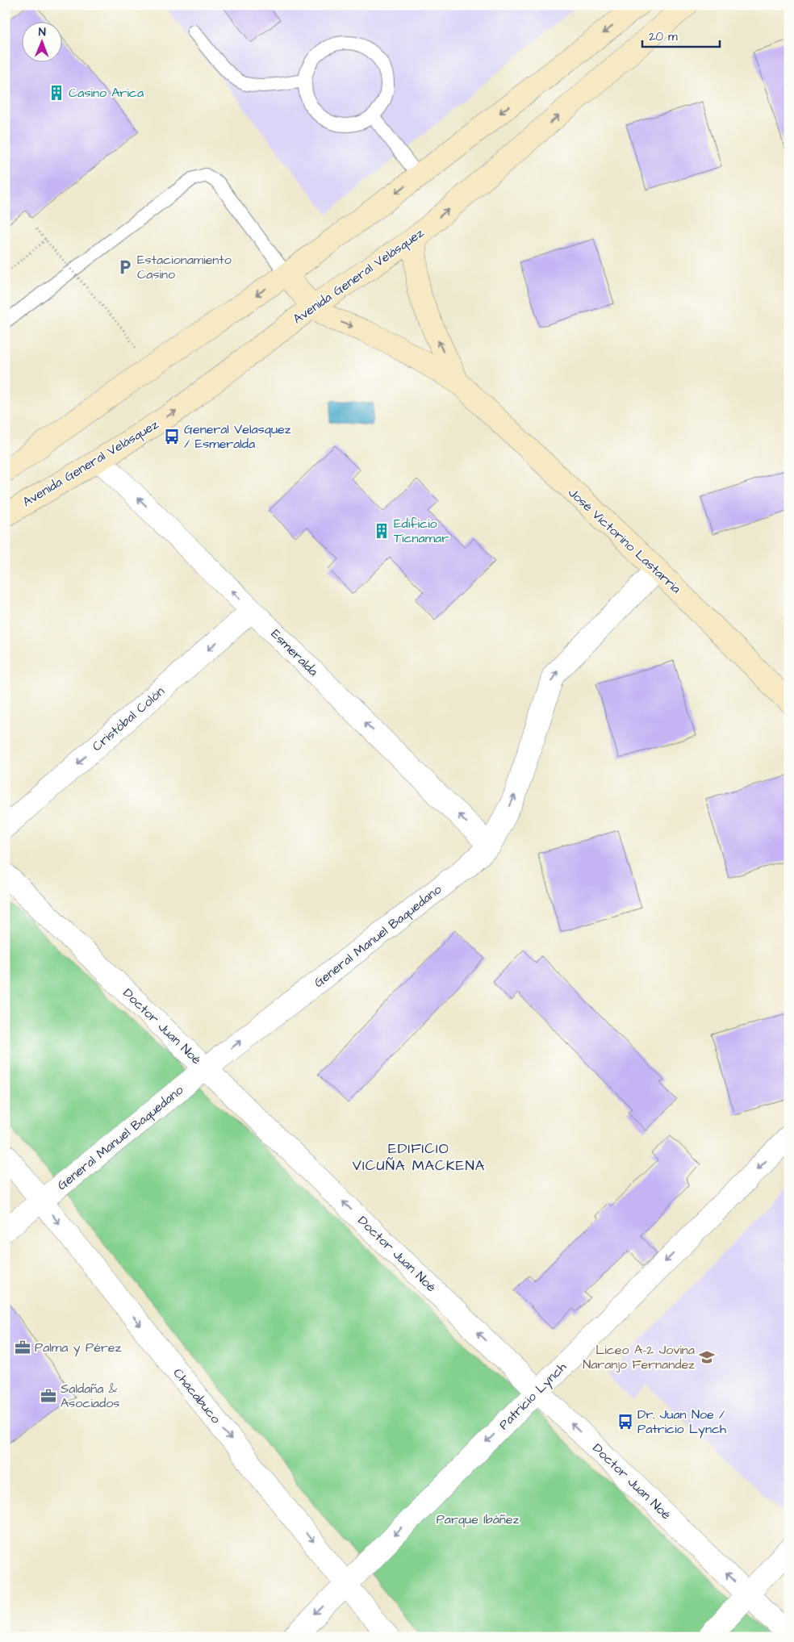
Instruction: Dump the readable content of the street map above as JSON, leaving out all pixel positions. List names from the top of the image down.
{
  "streets": {
    "main road": ["Avenida General Velásquez", "José Victorino Lastarria"],
    "street": [
      "Esmeralda",
      "Cristóbal Colón",
      "General Manuel Baquedano",
      "Doctor Juan Noé",
      "Chacabuco",
      "Patricio Lynch"
    ]
  },
  "crossings": [
    ["Avenida General Velásquez", "José Victorino Lastarria"],
    ["Avenida General Velásquez", "Esmeralda"],
    ["José Victorino Lastarria", "General Manuel Baquedano"],
    ["Esmeralda", "Cristóbal Colón"],
    ["Esmeralda", "General Manuel Baquedano"],
    ["General Manuel Baquedano", "Doctor Juan Noé"],
    ["General Manuel Baquedano", "Chacabuco"],
    ["Doctor Juan Noé", "Patricio Lynch"],
    ["Chacabuco", "Patricio Lynch"]
  ],
  "one_way": [
    "Esmeralda",
    "Cristóbal Colón",
    "General Manuel Baquedano",
    "Doctor Juan Noé",
    "Chacabuco",
    "Patricio Lynch"
  ],
  "districts": ["EDIFICIO VICUÑA MACKENA"],
  "parks": ["Parque Ibáñez"],
  "places": {
    "building": ["Casino Arica", "Edificio Ticnamar"],
    "parking": ["Estacionamiento Casino"],
    "bus stop": ["General Velasquez / Esmeralda", "Dr. Juan Noe / Patricio Lynch"],
    "office": ["Palma y Pérez", "Saldaña & Asociados"],
    "school or university": ["Liceo A-2 Jovina Naranjo Fernandez"]
  },
  "scale_bar": "20 m",
  "north": "top"
}
